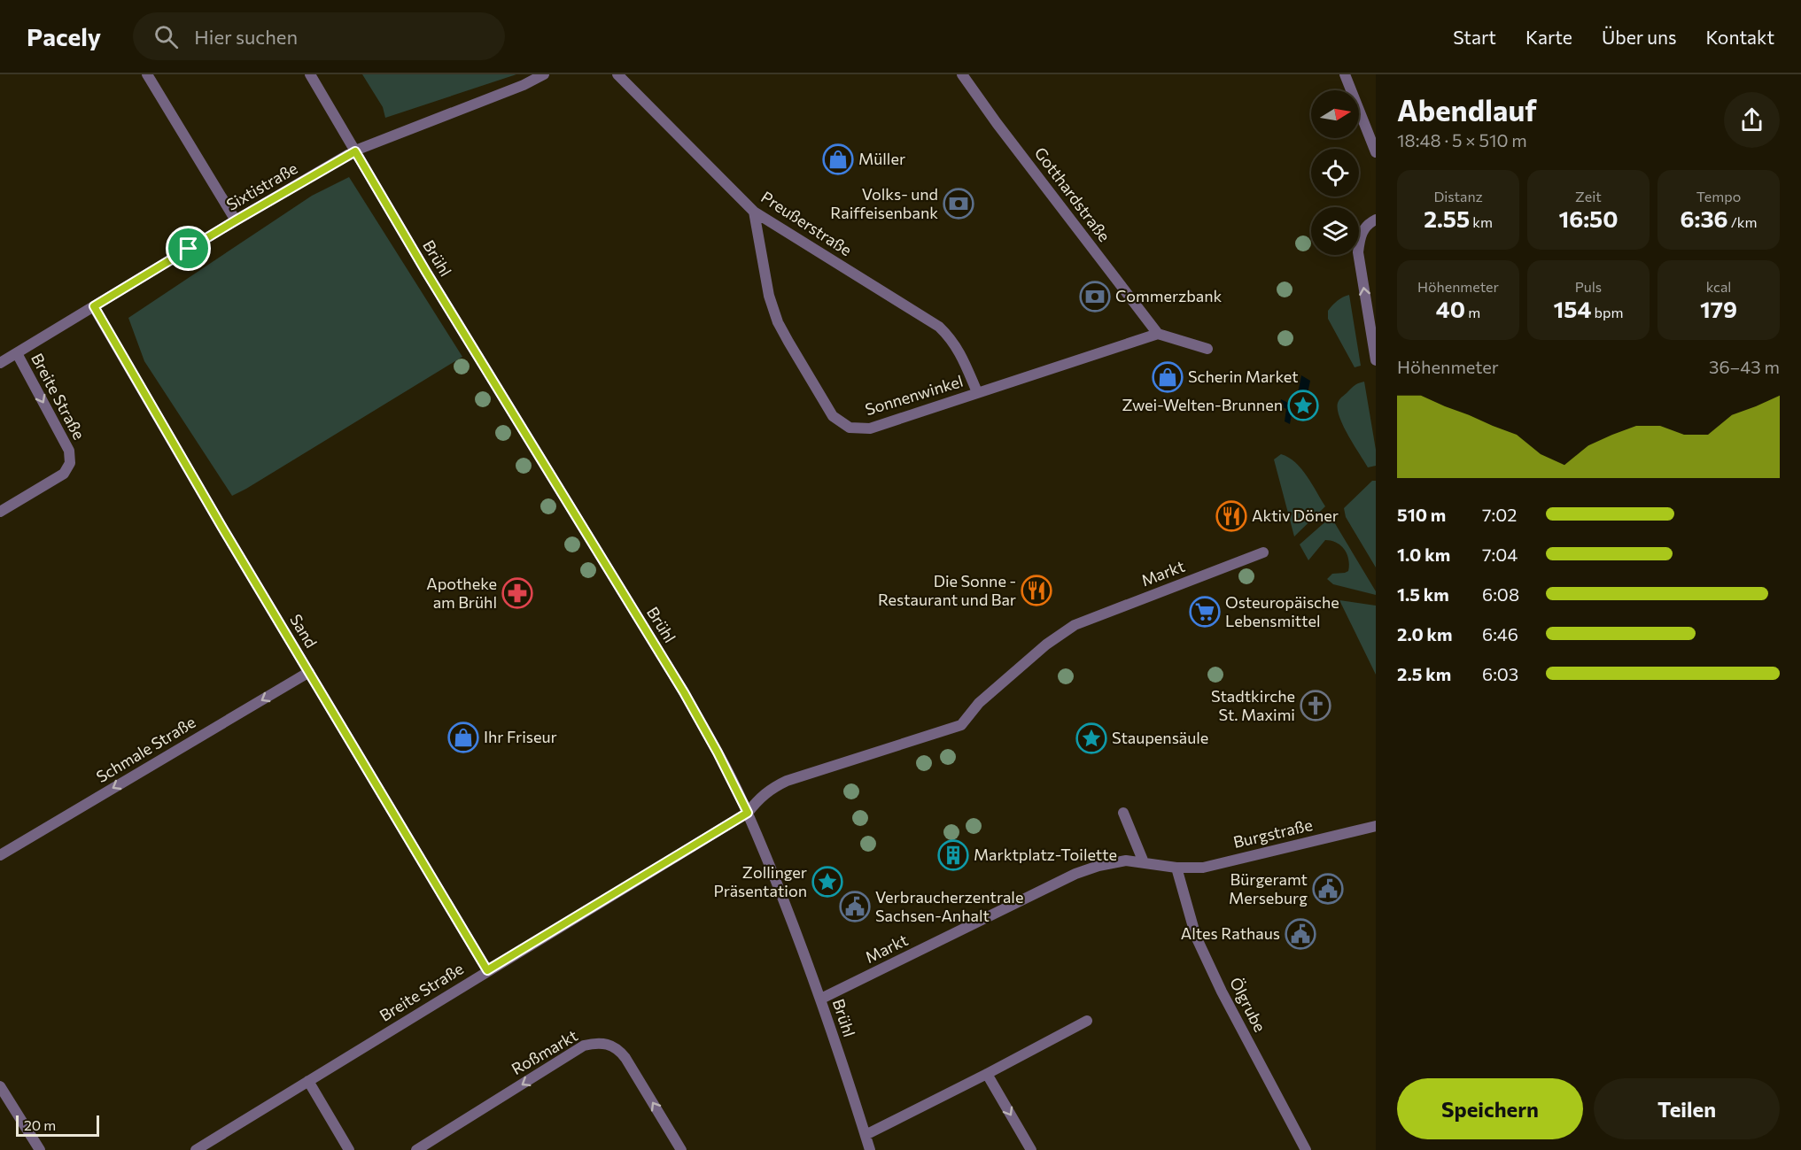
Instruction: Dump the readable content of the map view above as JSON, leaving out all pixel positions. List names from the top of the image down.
{
  "streets": {
    "street": [
      "Sixtistraße",
      "Gotthardstraße",
      "Preußerstraße",
      "Brühl",
      "Sonnenwinkel",
      "Breite Straße",
      "Markt",
      "Sand",
      "Schmale Straße",
      "Burgstraße",
      "Ölgrube",
      "Roßmarkt"
    ]
  },
  "crossings": [
    ["Sixtistraße", "Brühl"],
    ["Sixtistraße", "Breite Straße"],
    ["Sixtistraße", "Sand"],
    ["Gotthardstraße", "Sonnenwinkel"],
    ["Preußerstraße", "Sonnenwinkel"],
    ["Brühl", "Breite Straße"],
    ["Brühl", "Markt"],
    ["Breite Straße", "Markt"],
    ["Breite Straße", "Sand"],
    ["Markt", "Burgstraße"],
    ["Markt", "Ölgrube"],
    ["Sand", "Schmale Straße"],
    ["Burgstraße", "Ölgrube"]
  ],
  "one_way": ["Schmale Straße"],
  "places": {
    "shop": ["Müller", "Scherin Market", "Ihr Friseur"],
    "bank": ["Volks- und Raiffeisenbank", "Commerzbank"],
    "place": ["Zwei-Welten-Brunnen", "Staupensäule", "Zollinger Präsentation"],
    "restaurant": ["Aktiv Döner", "Die Sonne - Restaurant und Bar"],
    "pharmacy": ["Apotheke am Brühl"],
    "supermarket": ["Osteuropäische Lebensmittel"],
    "church": ["Stadtkirche St. Maximi"],
    "building": ["Marktplatz-Toilette"],
    "public building": ["Bürgeramt Merseburg", "Verbraucherzentrale Sachsen-Anhalt", "Altes Rathaus"]
  },
  "scale_bar": "20 m",
  "north": "right",
  "page": {
    "header": "Pacely",
    "search": "Hier suchen",
    "nav": [
      "Start",
      "Karte",
      "Über uns",
      "Kontakt"
    ],
    "heading": ["Abendlauf", "18:48 · 5 × 510 m"],
    "stats": [
      ["Distanz", "2.55 km"],
      ["Zeit", "16:50"],
      ["Tempo", "6:36 /km"],
      ["Höhenmeter", "40 m"],
      ["Puls", "154 bpm"],
      ["kcal", "179"]
    ],
    "chart": ["Höhenmeter", "36–43 m"],
    "list": [
      {
        "name": "510 m",
        "note": "7:02"
      },
      {
        "name": "1.0 km",
        "note": "7:04"
      },
      {
        "name": "1.5 km",
        "note": "6:08"
      },
      {
        "name": "2.0 km",
        "note": "6:46"
      },
      {
        "name": "2.5 km",
        "note": "6:03"
      }
    ],
    "buttons": ["Speichern", "Teilen"],
    "scale": "20 m"
  }
}
